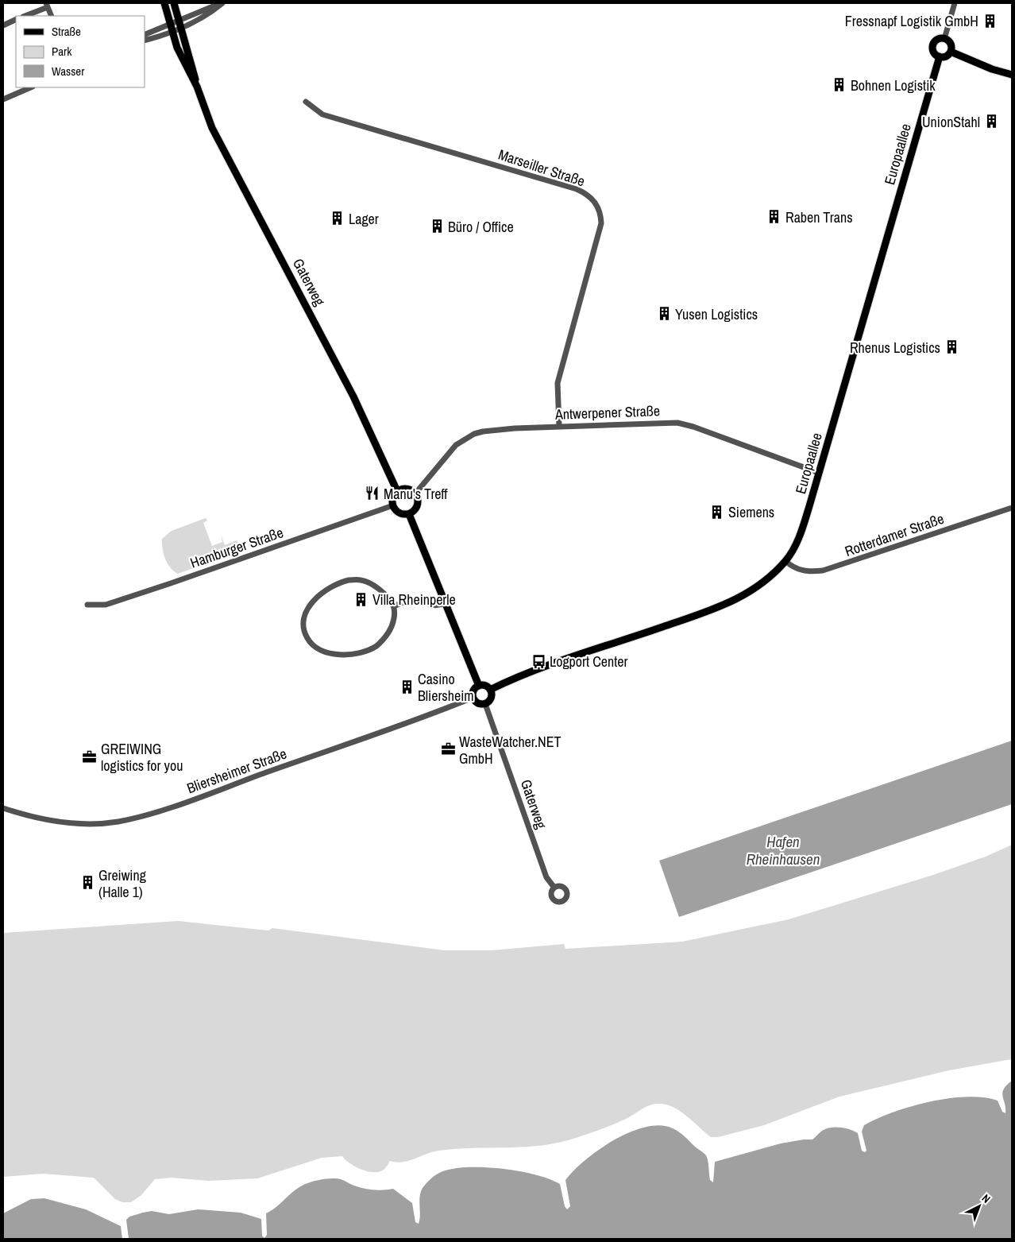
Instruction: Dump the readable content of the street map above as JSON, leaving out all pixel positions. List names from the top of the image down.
{
  "streets": {
    "main road": ["Europaallee", "Gaterweg"],
    "street": [
      "Marseiller Straße",
      "Antwerpener Straße",
      "Rotterdamer Straße",
      "Hamburger Straße",
      "Bliersheimer Straße"
    ]
  },
  "crossings": [
    ["Europaallee", "Gaterweg"],
    ["Europaallee", "Antwerpener Straße"],
    ["Europaallee", "Rotterdamer Straße"],
    ["Europaallee", "Bliersheimer Straße"],
    ["Marseiller Straße", "Antwerpener Straße"],
    ["Gaterweg", "Antwerpener Straße"],
    ["Gaterweg", "Hamburger Straße"],
    ["Gaterweg", "Bliersheimer Straße"],
    ["Antwerpener Straße", "Hamburger Straße"]
  ],
  "water": ["Hafen Rheinhausen"],
  "places": {
    "building": [
      "Fressnapf Logistik GmbH",
      "Bohnen Logistik",
      "UnionStahl",
      "Raben Trans",
      "Lager",
      "Büro / Office",
      "Yusen Logistics",
      "Rhenus Logistics",
      "Siemens",
      "Villa Rheinperle",
      "Casino Bliersheim",
      "Greiwing (Halle 1)"
    ],
    "restaurant": ["Manu's Treff"],
    "bus stop": ["Logport Center"],
    "office": ["WasteWatcher.NET GmbH", "GREIWING logistics for you"]
  },
  "legend": ["Straße", "Park", "Wasser"],
  "north": "top right"
}
